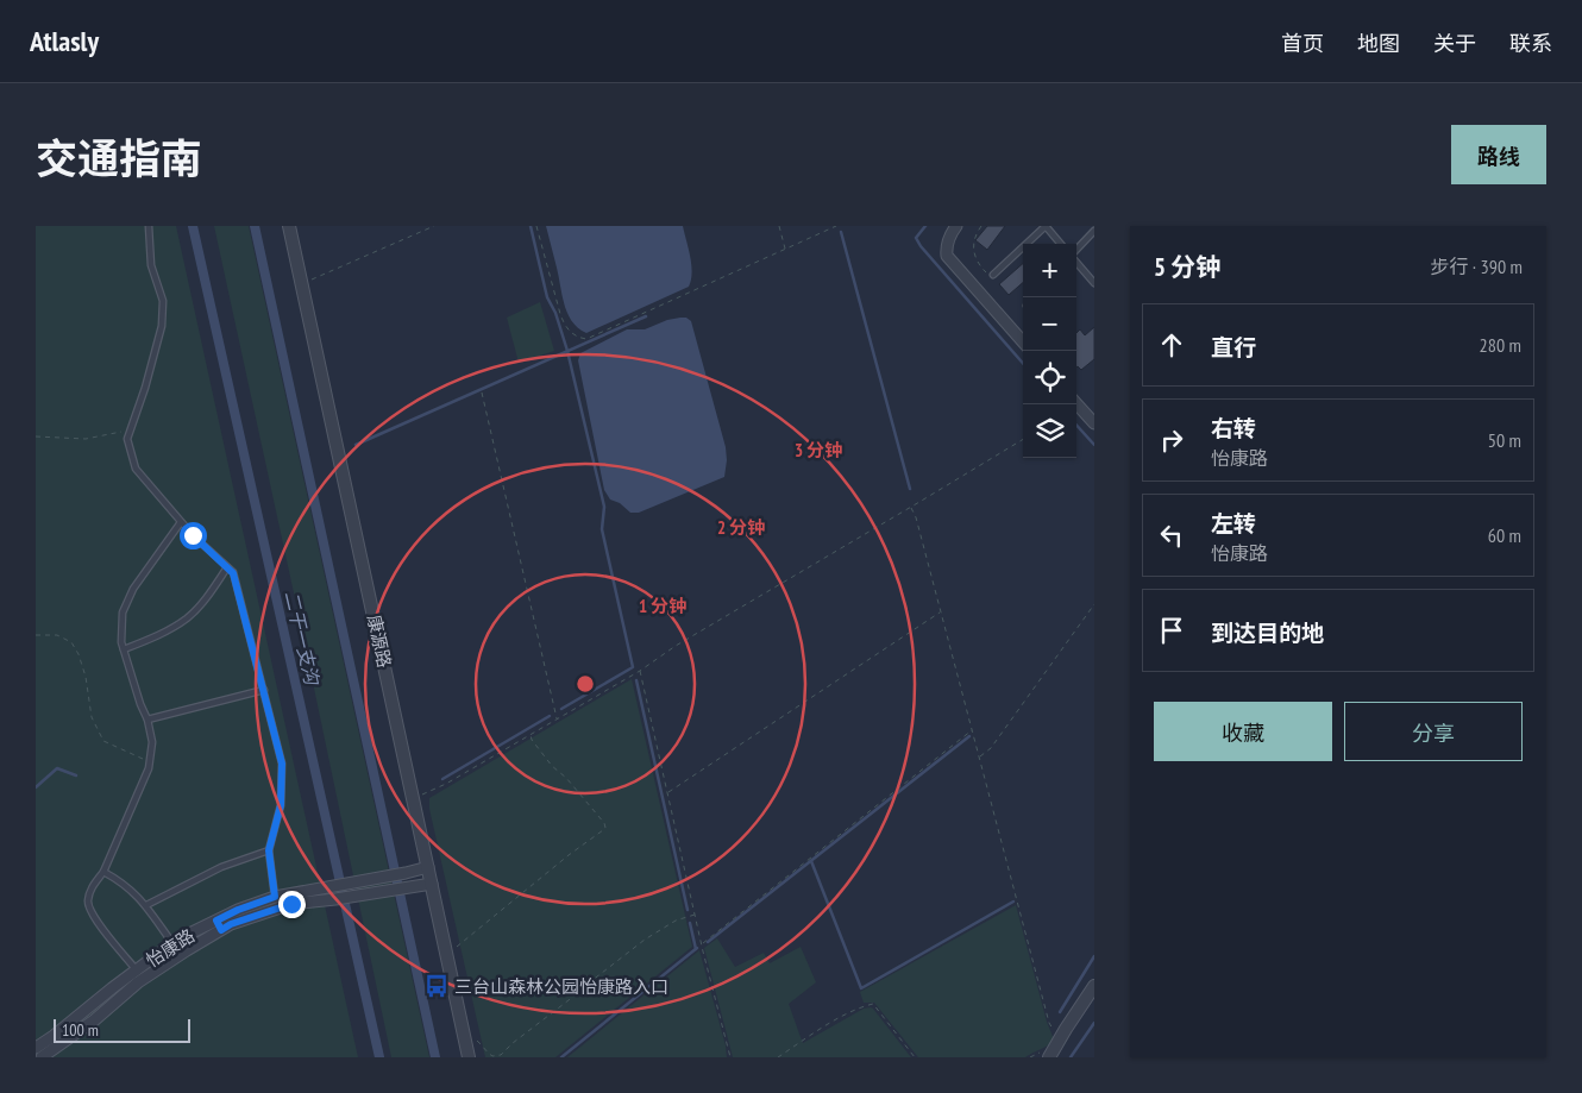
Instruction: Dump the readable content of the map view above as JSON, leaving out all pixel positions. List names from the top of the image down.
{
  "streets": {
    "street": ["康源路", "怡康路"]
  },
  "crossings": [
    ["康源路", "怡康路"]
  ],
  "water": ["二干一支沟"],
  "places": {
    "bus stop": ["三台山森林公园怡康路入口"]
  },
  "scale_bar": "100 m",
  "page": {
    "header": "Atlasly",
    "nav": [
      "首页",
      "地图",
      "关于",
      "联系"
    ],
    "title": "交通指南",
    "buttons": [
      "路线",
      ["收藏", "分享"]
    ],
    "heading": ["5 分钟", "步行 · 390 m"],
    "map_buttons": ["+", "−"],
    "list": [
      ["直行", "280 m"],
      ["右转", "怡康路", "50 m"],
      ["左转", "怡康路", "60 m"],
      "到达目的地"
    ],
    "scale": "100 m"
  },
  "rings": ["3 分钟", "2 分钟", "1 分钟"]
}
